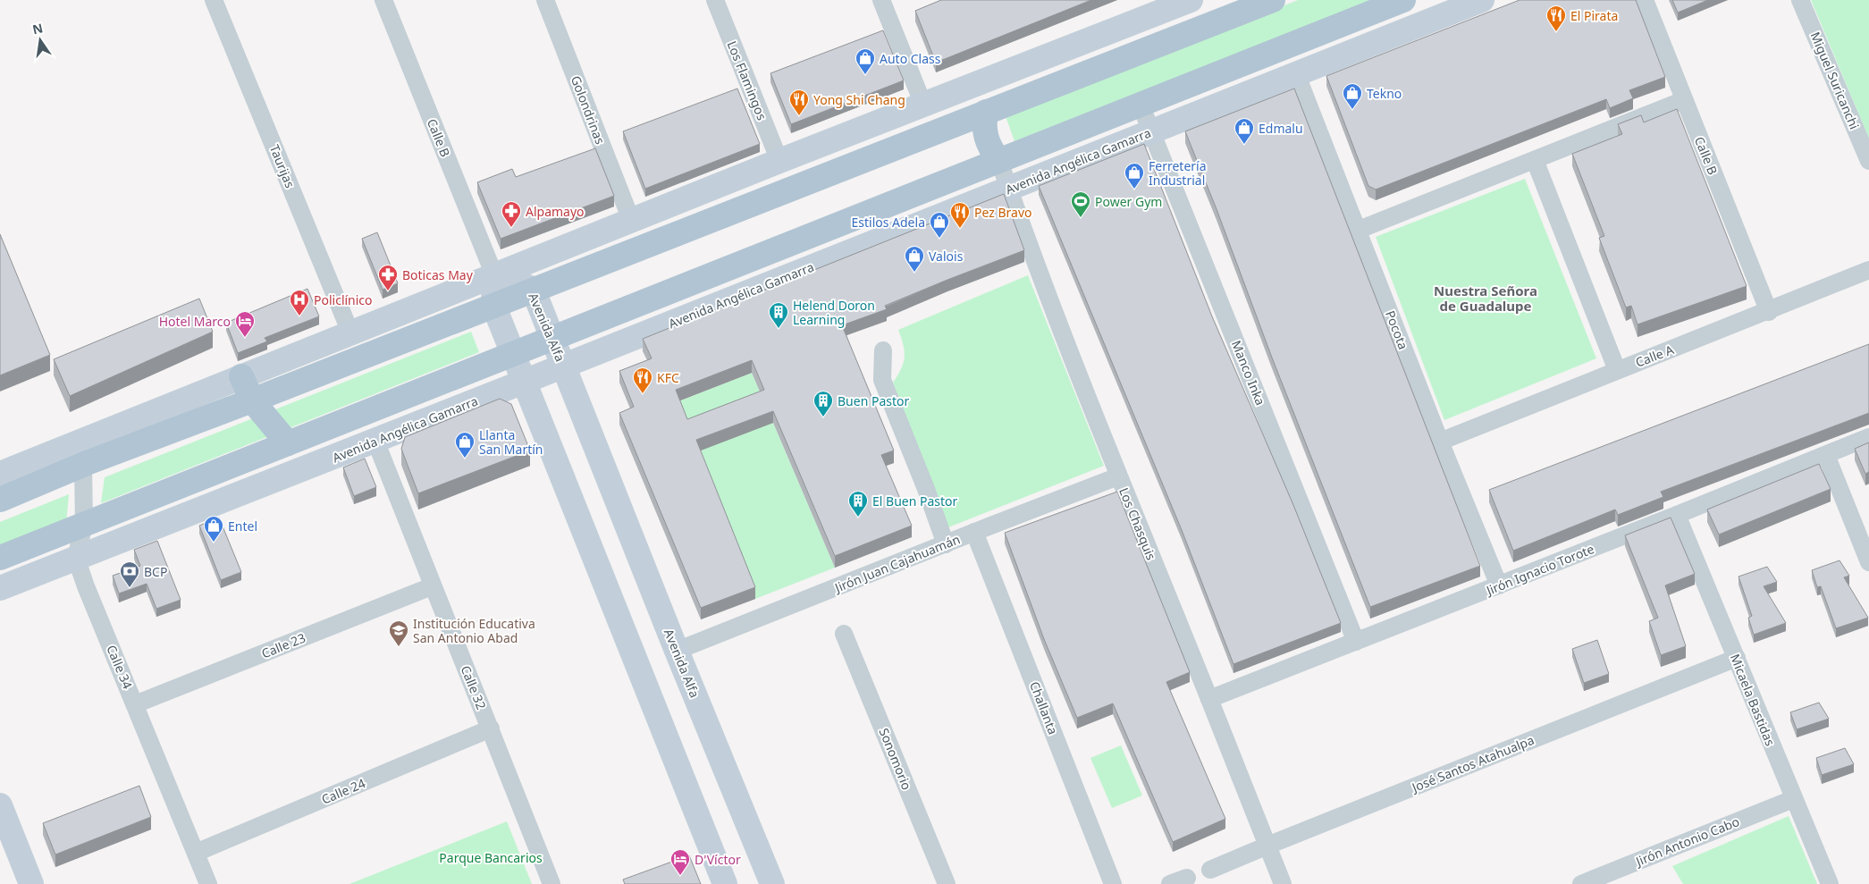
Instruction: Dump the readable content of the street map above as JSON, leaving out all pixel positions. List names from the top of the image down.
{
  "streets": {
    "main road": ["Avenida Angélica Gamarra", "Avenida Alfa"],
    "street": [
      "Los Flamingos",
      "Miguel Suricanchi",
      "Golondrinas",
      "Calle B",
      "Taurijas",
      "Pocota",
      "Calle A",
      "Manco Inka",
      "Los Chasquis",
      "Jirón Juan Cajahuamán",
      "Jirón Ignacio Torote",
      "Calle 23",
      "Calle 34",
      "Calle 32",
      "Micaela Bastidas",
      "Challanta",
      "Sonomorio",
      "José Santos Atahualpa",
      "Calle 24",
      "Jirón Antonio Cabo"
    ]
  },
  "crossings": [
    ["Calle B", "Avenida Alfa"],
    ["Calle B", "Calle A"],
    ["Avenida Angélica Gamarra", "Avenida Alfa"],
    ["Avenida Angélica Gamarra", "Pocota"],
    ["Avenida Angélica Gamarra", "Manco Inka"],
    ["Avenida Angélica Gamarra", "Los Chasquis"],
    ["Avenida Angélica Gamarra", "Calle 34"],
    ["Avenida Angélica Gamarra", "Calle 32"],
    ["Avenida Alfa", "Jirón Juan Cajahuamán"],
    ["Pocota", "Calle A"],
    ["Pocota", "Jirón Ignacio Torote"],
    ["Manco Inka", "Jirón Ignacio Torote"],
    ["Los Chasquis", "Jirón Juan Cajahuamán"],
    ["Los Chasquis", "Jirón Ignacio Torote"],
    ["Los Chasquis", "José Santos Atahualpa"],
    ["Jirón Juan Cajahuamán", "Challanta"],
    ["Jirón Ignacio Torote", "Micaela Bastidas"],
    ["Calle 23", "Calle 34"],
    ["Calle 23", "Calle 32"],
    ["Calle 34", "Calle 24"],
    ["Calle 32", "Calle 24"],
    ["Micaela Bastidas", "José Santos Atahualpa"],
    ["Micaela Bastidas", "Jirón Antonio Cabo"]
  ],
  "districts": ["Nuestra Señora de Guadalupe"],
  "parks": ["Parque Bancarios"],
  "places": {
    "restaurant": [
      "El Pirata",
      "Yong Shi Chang",
      "Pez Bravo",
      "KFC"
    ],
    "shop": [
      "Auto Class",
      "Tekno",
      "Edmalu",
      "Ferretería Industrial",
      "Estilos Adela",
      "Valois",
      "Llanta San Martín",
      "Entel"
    ],
    "sports": ["Power Gym"],
    "pharmacy": ["Alpamayo", "Boticas May"],
    "hospital": ["Policlínico"],
    "building": ["Helend Doron Learning", "Buen Pastor", "El Buen Pastor"],
    "hotel": ["Hotel Marco", "D'Víctor"],
    "bank": ["BCP"],
    "school or university": ["Institución Educativa San Antonio Abad"]
  },
  "north": "top"
}
